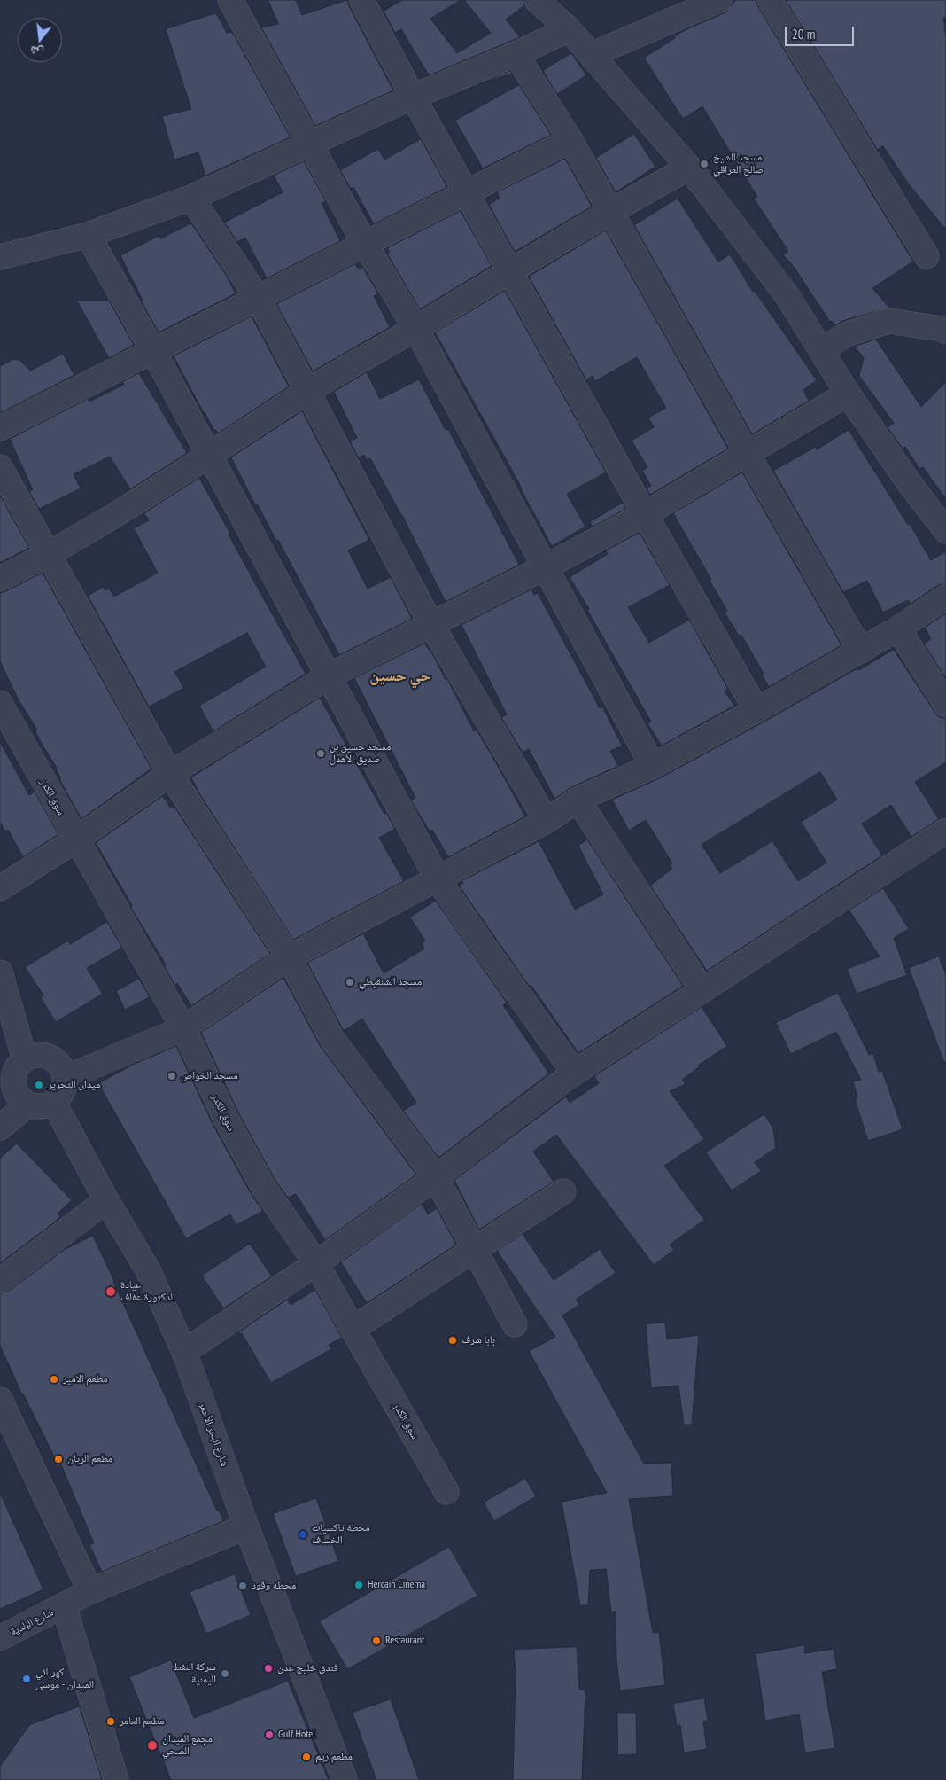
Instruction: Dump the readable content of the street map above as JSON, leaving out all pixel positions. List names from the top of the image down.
{
  "streets": {
    "street": ["سوق الكدر", "شارع البحر الأحمر", "شارع البلدية"]
  },
  "crossings": [
    ["شارع البحر الأحمر", "شارع البلدية"]
  ],
  "districts": ["حي حسين"],
  "places": [
    "مسجد الشيخ صالح العراقي",
    "مسجد حسين بن صديق الأهدل",
    "مسجد الشنقيطي",
    "مسجد الخواص",
    "ميدان التحرير",
    "عيادة الدكتورة عفاف",
    "بابا شرف",
    "مطعم الامير",
    "مطعم الريان",
    "محطة تاكسيات الخساف",
    "Hercain Cinema",
    "محطه وقود",
    "Restaurant",
    "فندق خليج عدن",
    "شركة النفط اليمنية",
    "كهربائي الميدان - موسى",
    "مطعم العامر",
    "Gulf Hotel",
    "مجمع الميدان الصحي",
    "مطعم ريم"
  ],
  "scale_bar": "20 m",
  "north": "bottom"
}
